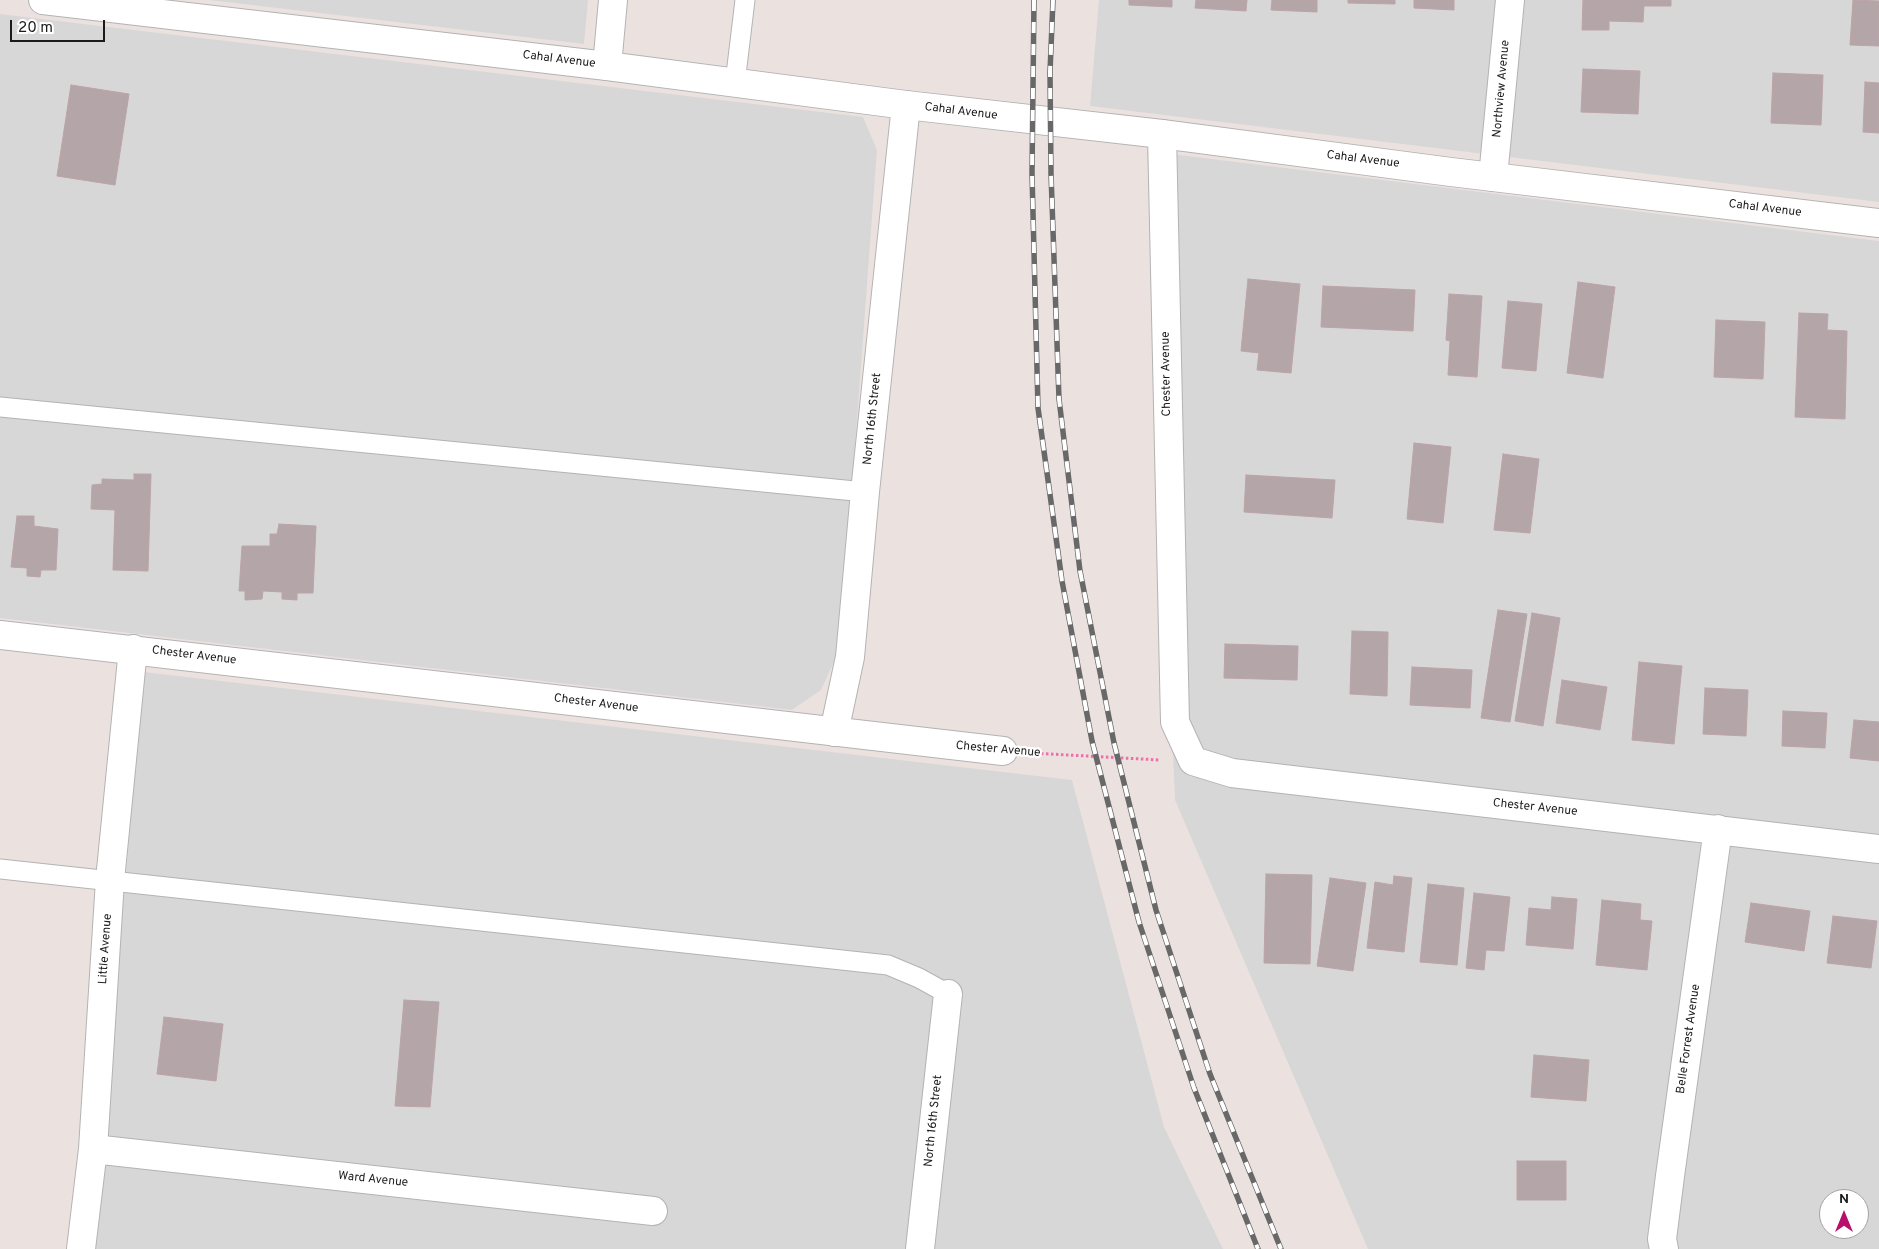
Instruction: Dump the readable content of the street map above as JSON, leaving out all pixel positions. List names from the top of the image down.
{
  "streets": {
    "street": [
      "Cahal Avenue",
      "Northview Avenue",
      "Chester Avenue",
      "North 16th Street",
      "Little Avenue",
      "Belle Forrest Avenue",
      "Ward Avenue"
    ]
  },
  "crossings": [
    ["Cahal Avenue", "Northview Avenue"],
    ["Cahal Avenue", "Chester Avenue"],
    ["Cahal Avenue", "North 16th Street"],
    ["Chester Avenue", "North 16th Street"],
    ["Chester Avenue", "Little Avenue"],
    ["Chester Avenue", "Belle Forrest Avenue"],
    ["Little Avenue", "Ward Avenue"]
  ],
  "scale_bar": "20 m",
  "north": "top"
}
